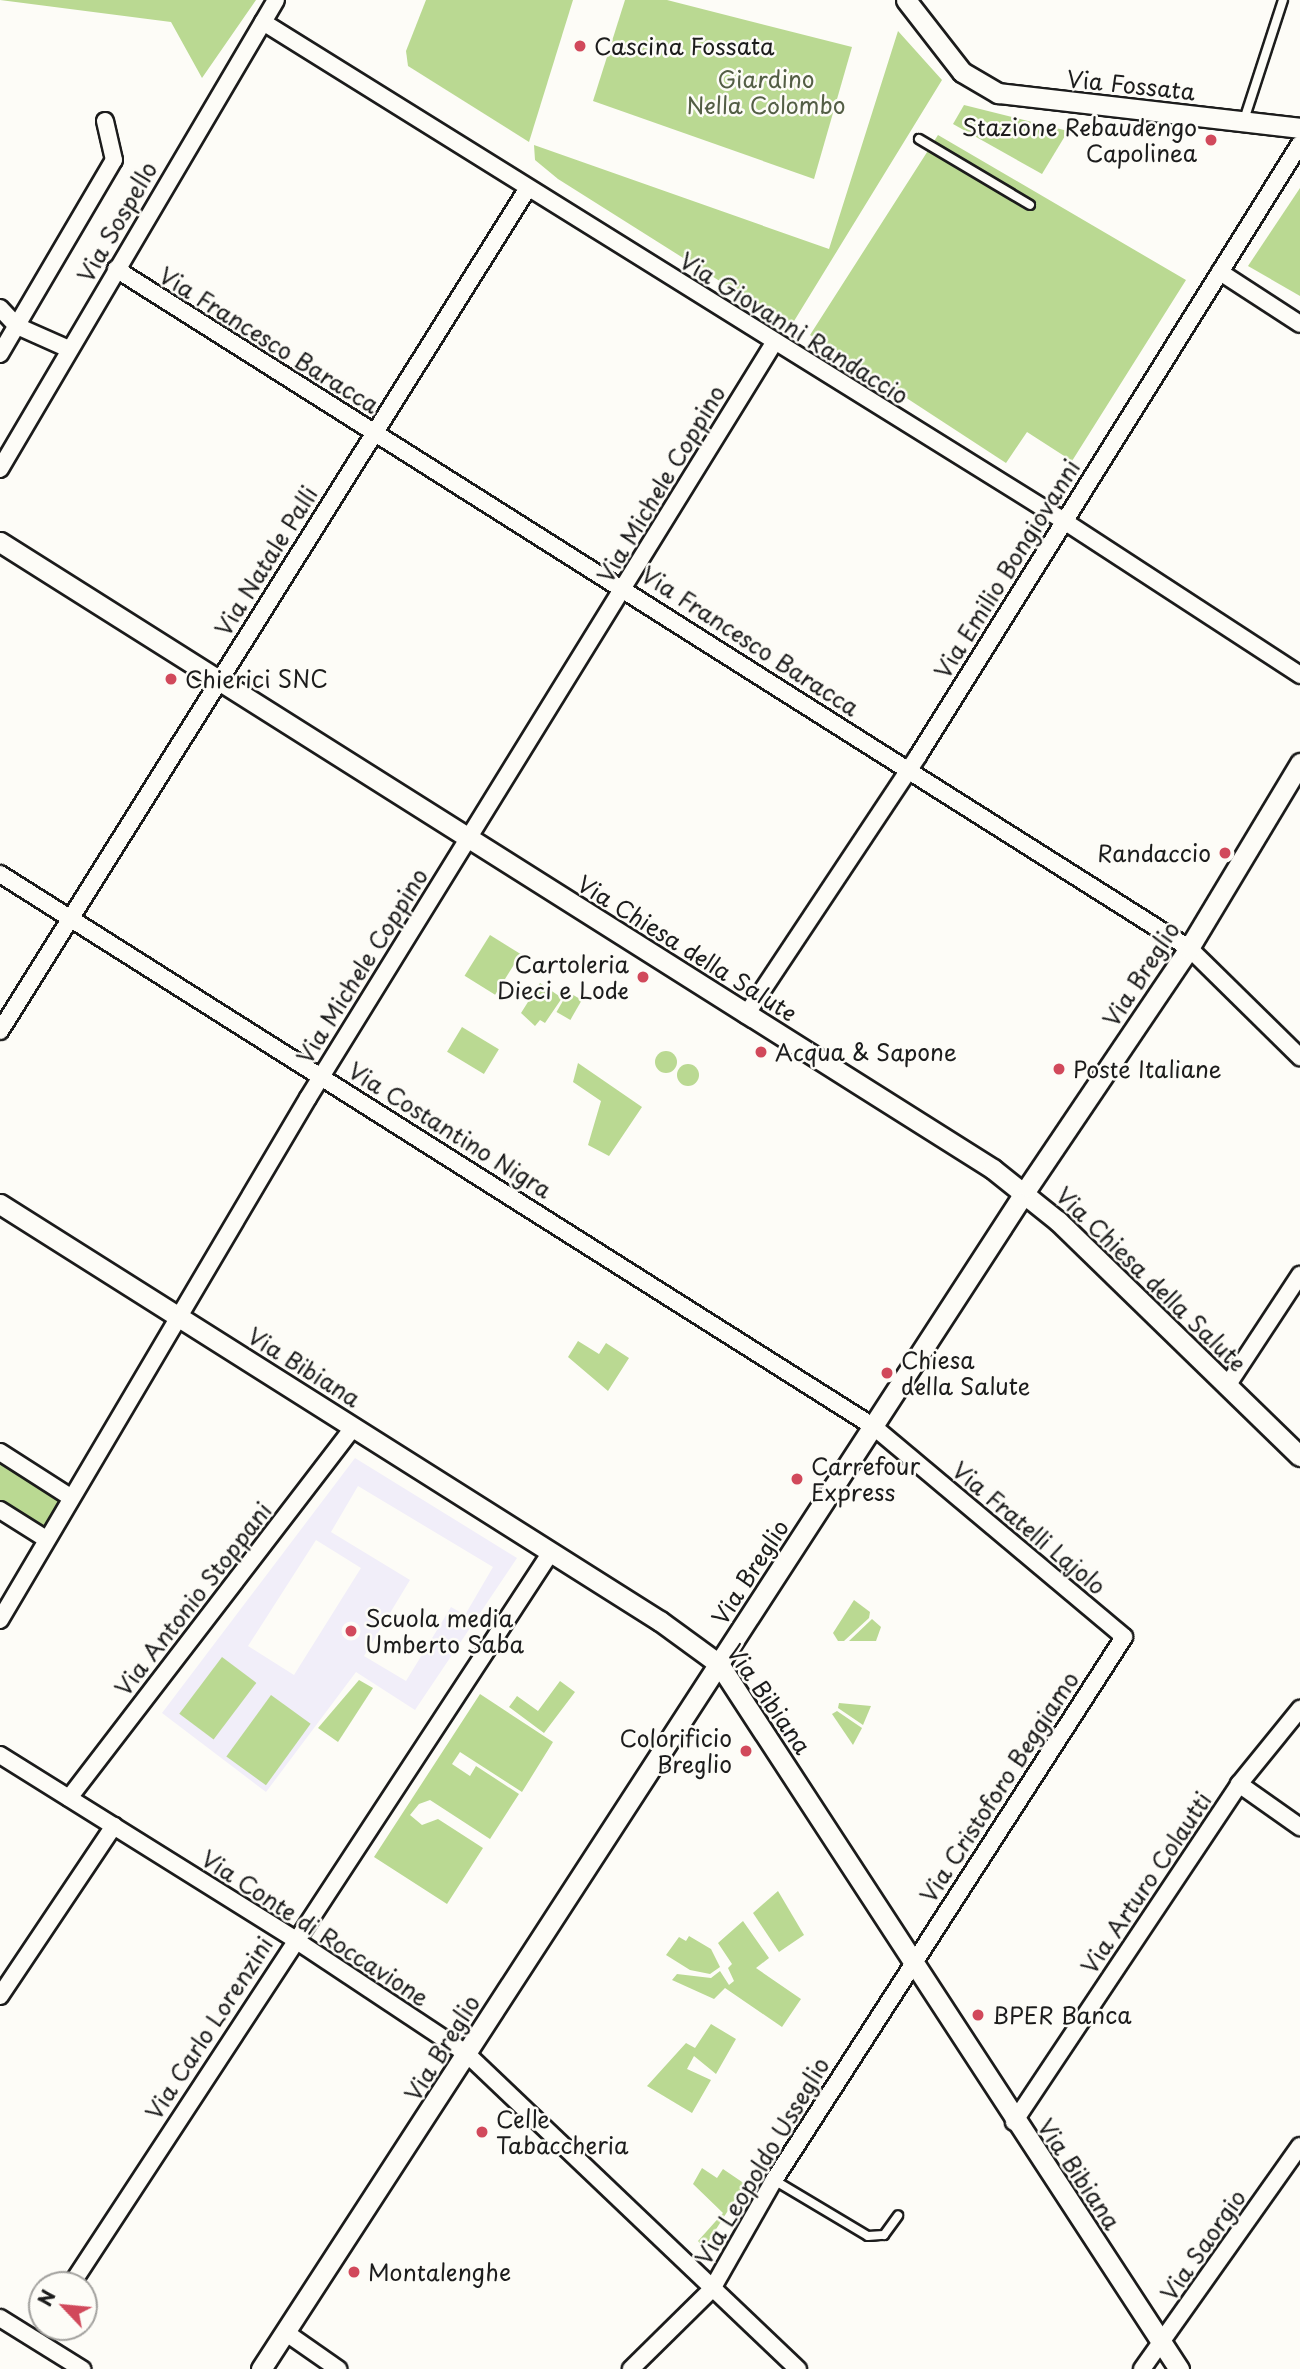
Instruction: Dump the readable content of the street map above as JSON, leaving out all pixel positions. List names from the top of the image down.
{
  "streets": {
    "street": [
      "Via Fossata",
      "Via Sospello",
      "Via Giovanni Randaccio",
      "Via Francesco Baracca",
      "Via Michele Coppino",
      "Via Natale Palli",
      "Via Emilio Bongiovanni",
      "Via Chiesa della Salute",
      "Via Breglio",
      "Via Costantino Nigra",
      "Via Bibiana",
      "Via Fratelli Lajolo",
      "Via Antonio Stoppani",
      "Via Cristoforo Beggiamo",
      "Via Arturo Colautti",
      "Via Conte di Roccavione",
      "Via Carlo Lorenzini",
      "Via Leopoldo Usseglio",
      "Via Saorgio"
    ]
  },
  "crossings": [
    ["Via Sospello", "Via Giovanni Randaccio"],
    ["Via Sospello", "Via Francesco Baracca"],
    ["Via Giovanni Randaccio", "Via Michele Coppino"],
    ["Via Giovanni Randaccio", "Via Natale Palli"],
    ["Via Giovanni Randaccio", "Via Emilio Bongiovanni"],
    ["Via Francesco Baracca", "Via Michele Coppino"],
    ["Via Francesco Baracca", "Via Natale Palli"],
    ["Via Francesco Baracca", "Via Emilio Bongiovanni"],
    ["Via Francesco Baracca", "Via Breglio"],
    ["Via Michele Coppino", "Via Chiesa della Salute"],
    ["Via Michele Coppino", "Via Costantino Nigra"],
    ["Via Michele Coppino", "Via Bibiana"],
    ["Via Natale Palli", "Via Chiesa della Salute"],
    ["Via Natale Palli", "Via Costantino Nigra"],
    ["Via Emilio Bongiovanni", "Via Chiesa della Salute"],
    ["Via Chiesa della Salute", "Via Breglio"],
    ["Via Breglio", "Via Costantino Nigra"],
    ["Via Breglio", "Via Bibiana"],
    ["Via Breglio", "Via Fratelli Lajolo"],
    ["Via Breglio", "Via Conte di Roccavione"],
    ["Via Costantino Nigra", "Via Fratelli Lajolo"],
    ["Via Bibiana", "Via Antonio Stoppani"],
    ["Via Bibiana", "Via Cristoforo Beggiamo"],
    ["Via Bibiana", "Via Arturo Colautti"],
    ["Via Bibiana", "Via Carlo Lorenzini"],
    ["Via Bibiana", "Via Leopoldo Usseglio"],
    ["Via Bibiana", "Via Saorgio"],
    ["Via Fratelli Lajolo", "Via Cristoforo Beggiamo"],
    ["Via Antonio Stoppani", "Via Conte di Roccavione"],
    ["Via Cristoforo Beggiamo", "Via Leopoldo Usseglio"],
    ["Via Conte di Roccavione", "Via Carlo Lorenzini"],
    ["Via Conte di Roccavione", "Via Leopoldo Usseglio"]
  ],
  "parks": ["Giardino Nella Colombo"],
  "places": [
    "Cascina Fossata",
    "Stazione Rebaudengo Capolinea",
    "Chierici SNC",
    "Randaccio",
    "Cartoleria Dieci e Lode",
    "Acqua & Sapone",
    "Poste Italiane",
    "Chiesa della Salute",
    "Carrefour Express",
    "Scuola media Umberto Saba",
    "Colorificio Breglio",
    "BPER Banca",
    "Celle Tabaccheria",
    "Montalenghe"
  ],
  "north": "top left"
}
